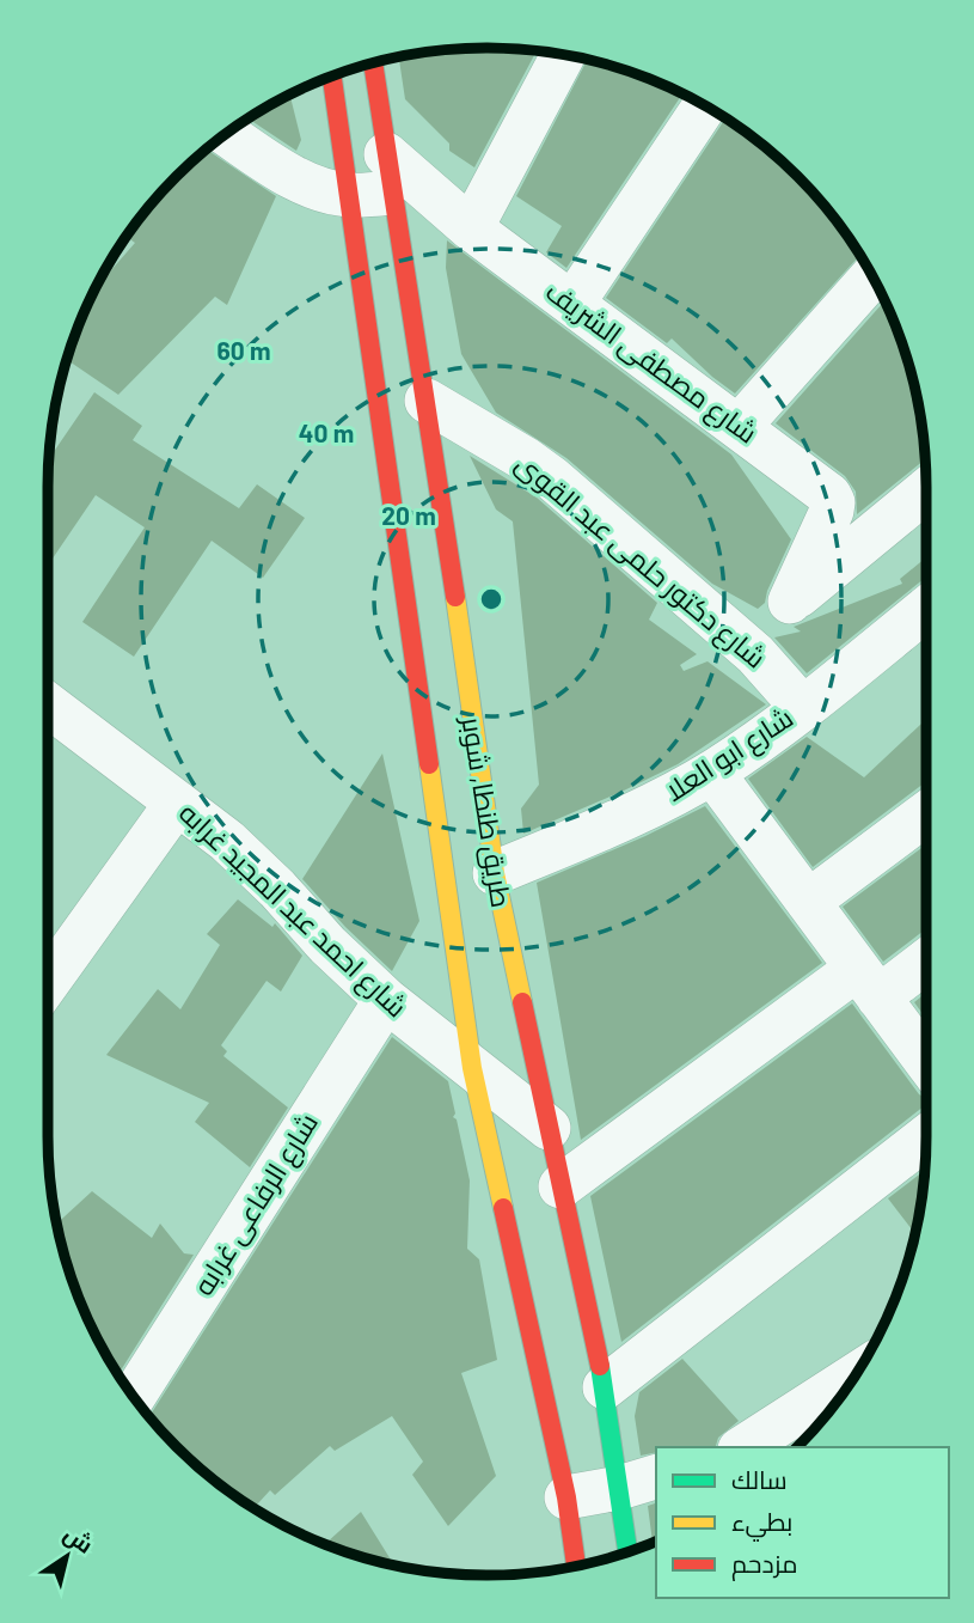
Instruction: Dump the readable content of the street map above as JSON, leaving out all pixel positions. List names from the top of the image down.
{
  "streets": {
    "street": [
      "شارع مصطفى الشريف",
      "شارع دكتور حلمى عبد القوى",
      "شارع ابو العلا",
      "طريق طنطا, شوبر",
      "شارع احمد عبد المجيد غرابه",
      "شارع الرفاعى غرابه"
    ]
  },
  "crossings": [
    ["شارع مصطفى الشريف", "طريق طنطا, شوبر"],
    ["شارع دكتور حلمى عبد القوى", "شارع ابو العلا"],
    ["شارع دكتور حلمى عبد القوى", "طريق طنطا, شوبر"],
    ["شارع ابو العلا", "طريق طنطا, شوبر"],
    ["طريق طنطا, شوبر", "شارع احمد عبد المجيد غرابه"],
    ["شارع احمد عبد المجيد غرابه", "شارع الرفاعى غرابه"]
  ],
  "legend": ["سالك", "بطيء", "مزدحم"],
  "north": "top right",
  "rings": ["60 m", "40 m", "20 m"]
}
